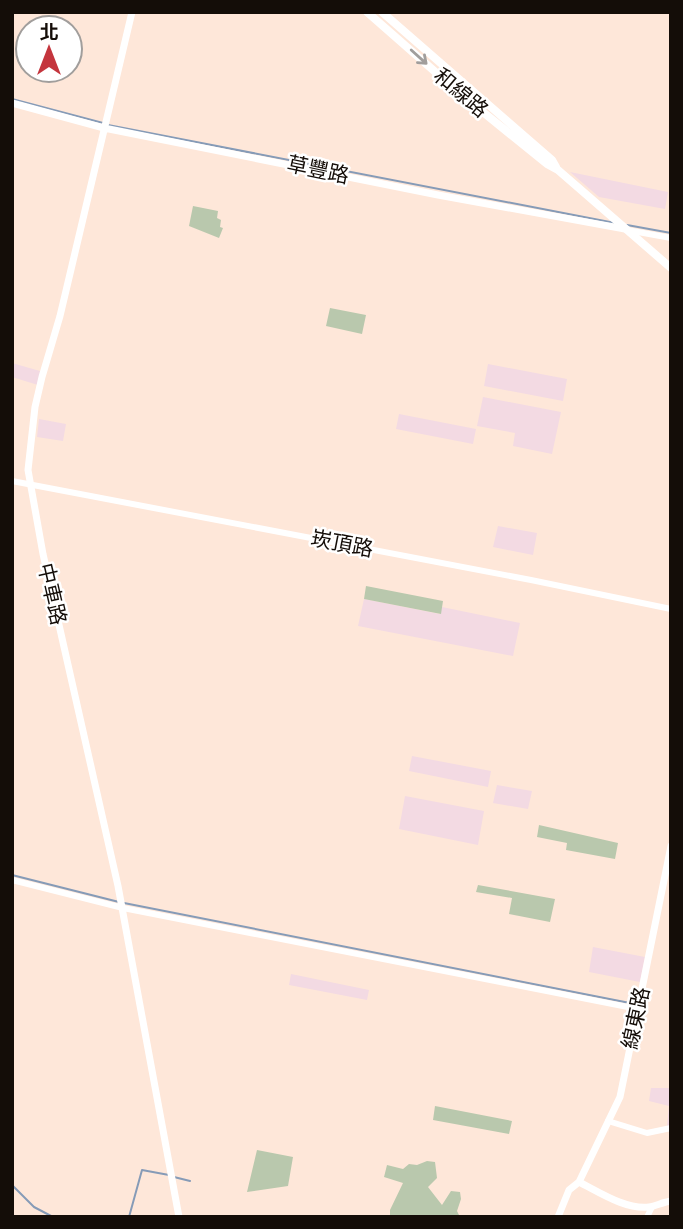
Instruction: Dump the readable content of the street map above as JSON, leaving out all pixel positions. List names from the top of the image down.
{
  "streets": {
    "main road": ["和線路"],
    "street": [
      "草豐路",
      "崁頂路",
      "中車路",
      "線東路"
    ]
  },
  "crossings": [
    ["和線路", "草豐路"],
    ["草豐路", "中車路"],
    ["崁頂路", "中車路"]
  ],
  "north": "top"
}
